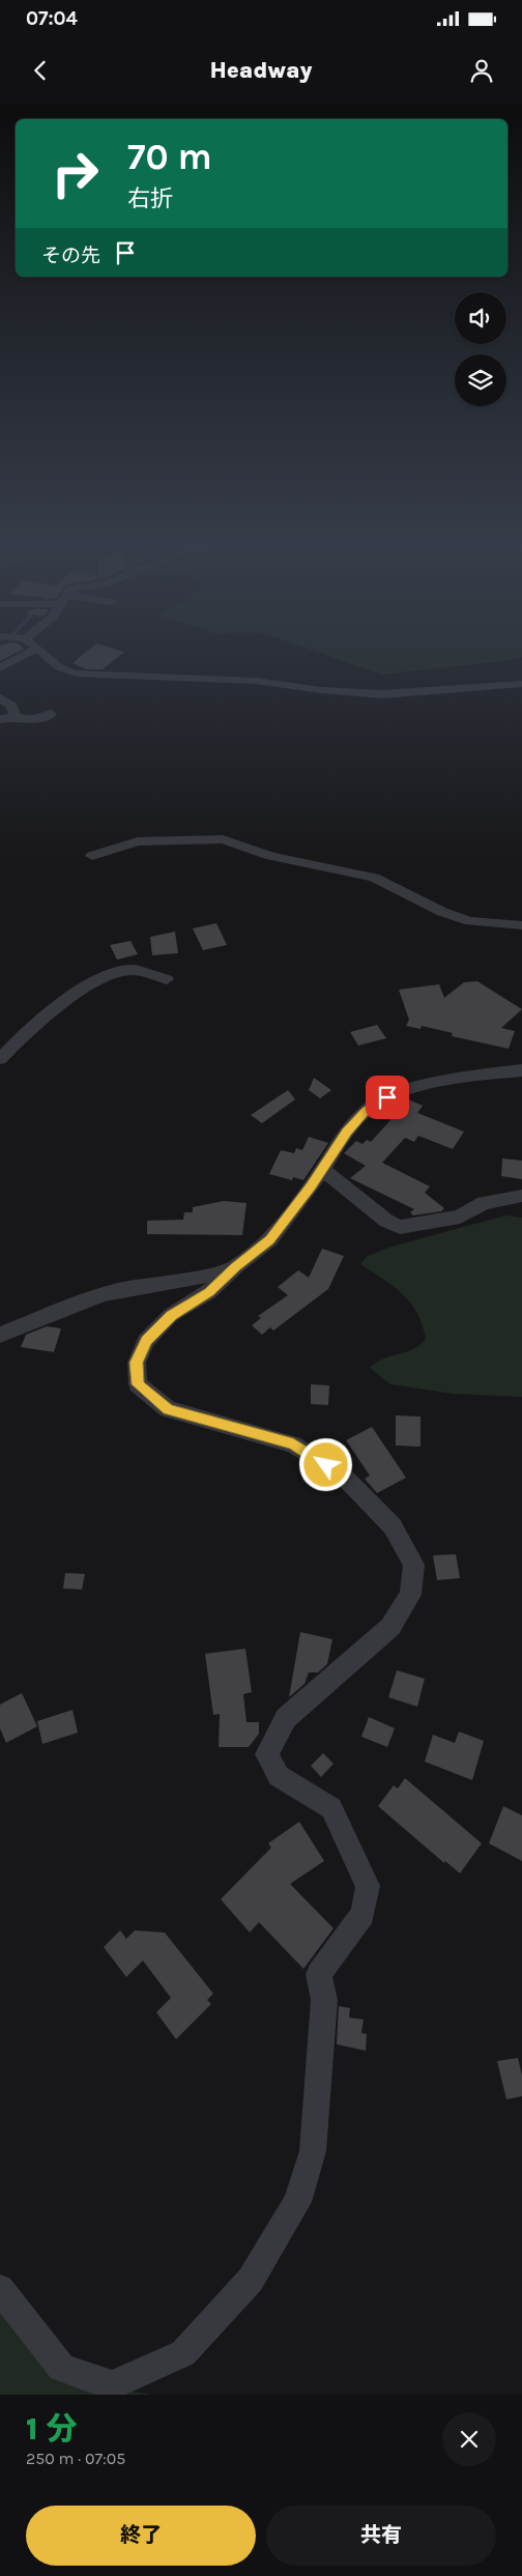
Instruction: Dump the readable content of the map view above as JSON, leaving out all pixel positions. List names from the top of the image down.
{
  "page": {
    "status": "07:04",
    "header": "Headway",
    "turn": ["70 m", "右折"],
    "then": "その先",
    "heading": ["1 分", "250 m · 07:05"],
    "buttons": ["終了", "共有"]
  }
}
